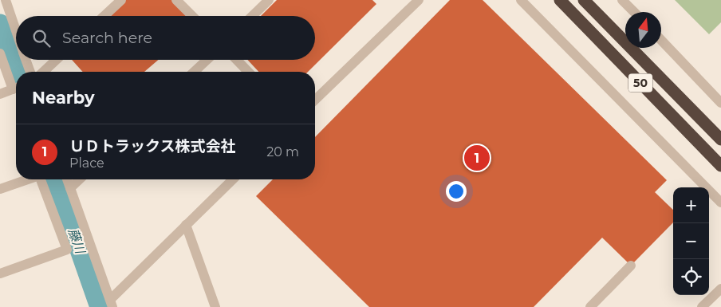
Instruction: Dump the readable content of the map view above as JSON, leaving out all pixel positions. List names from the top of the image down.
{
  "streets": {
    "highway": ["50"]
  },
  "water": ["藤川"],
  "north": "top",
  "page": {
    "search": "Search here",
    "heading": "Nearby",
    "list": [
      {
        "mark": "1",
        "name": "ＵＤトラックス株式会社",
        "note": "Place",
        "value": "20 m"
      }
    ],
    "pins": "1",
    "map_buttons": ["+", "−"]
  }
}
